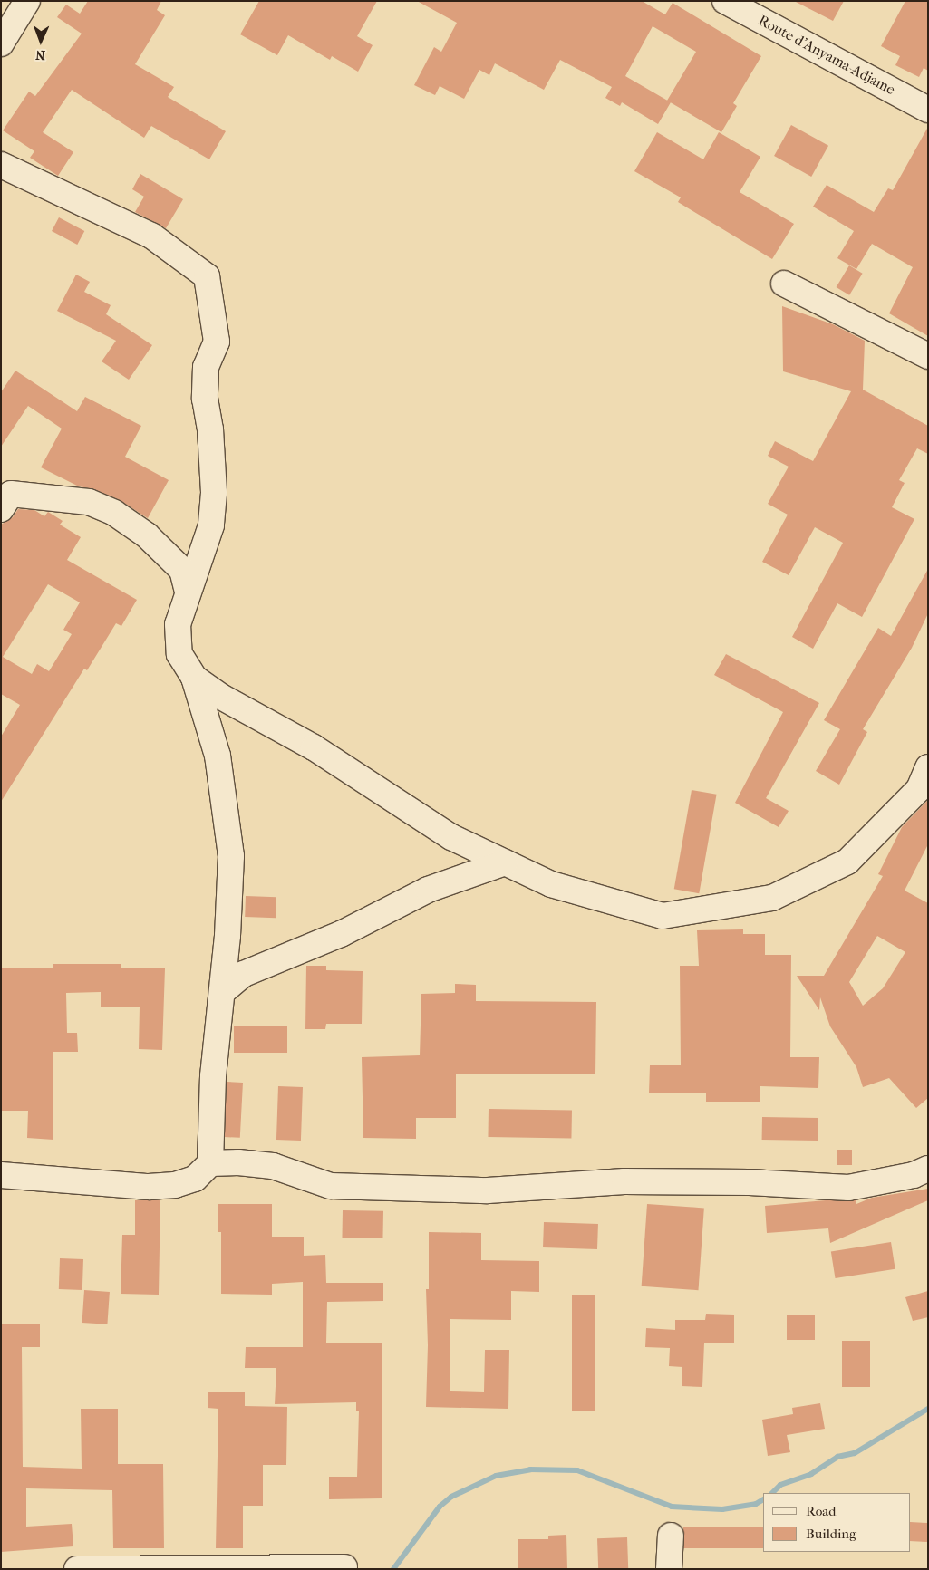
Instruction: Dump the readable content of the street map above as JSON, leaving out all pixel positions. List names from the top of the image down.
{
  "streets": {
    "street": ["Route d'Anyama-Adjame"]
  },
  "legend": ["Road", "Building"],
  "north": "bottom"
}
